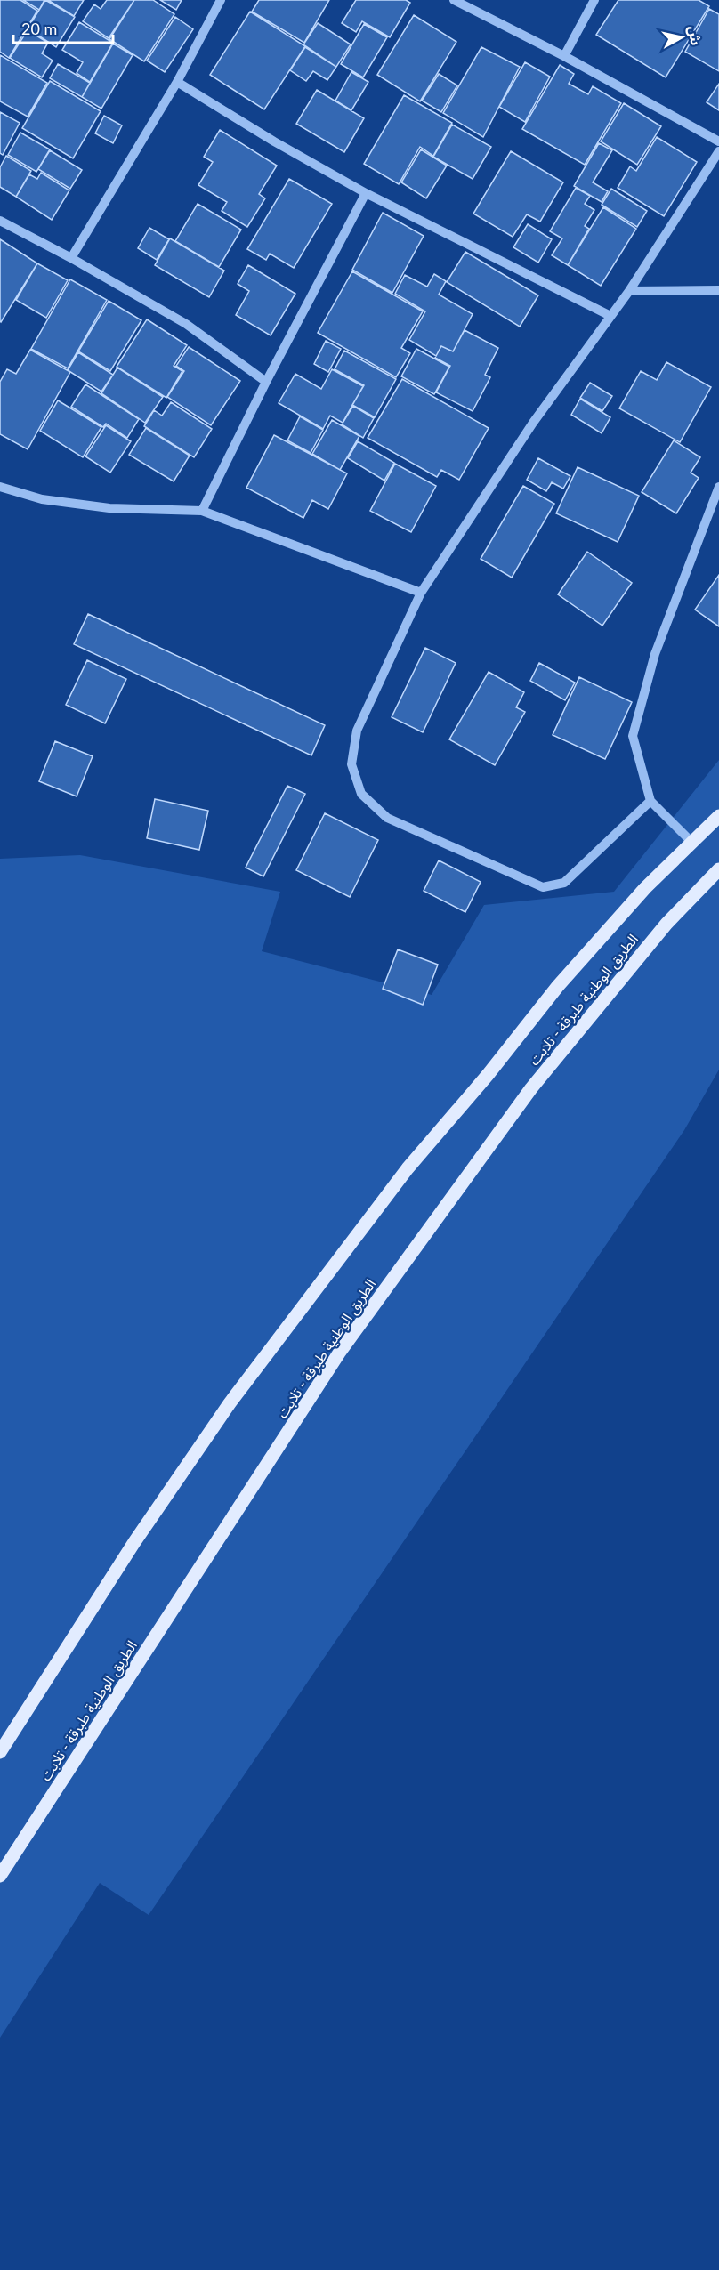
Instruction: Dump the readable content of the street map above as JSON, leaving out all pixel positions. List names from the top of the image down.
{
  "streets": {
    "main road": ["الطريق الوطنية طبرقة - تلابت"]
  },
  "scale_bar": "20 m",
  "north": "right"
}
